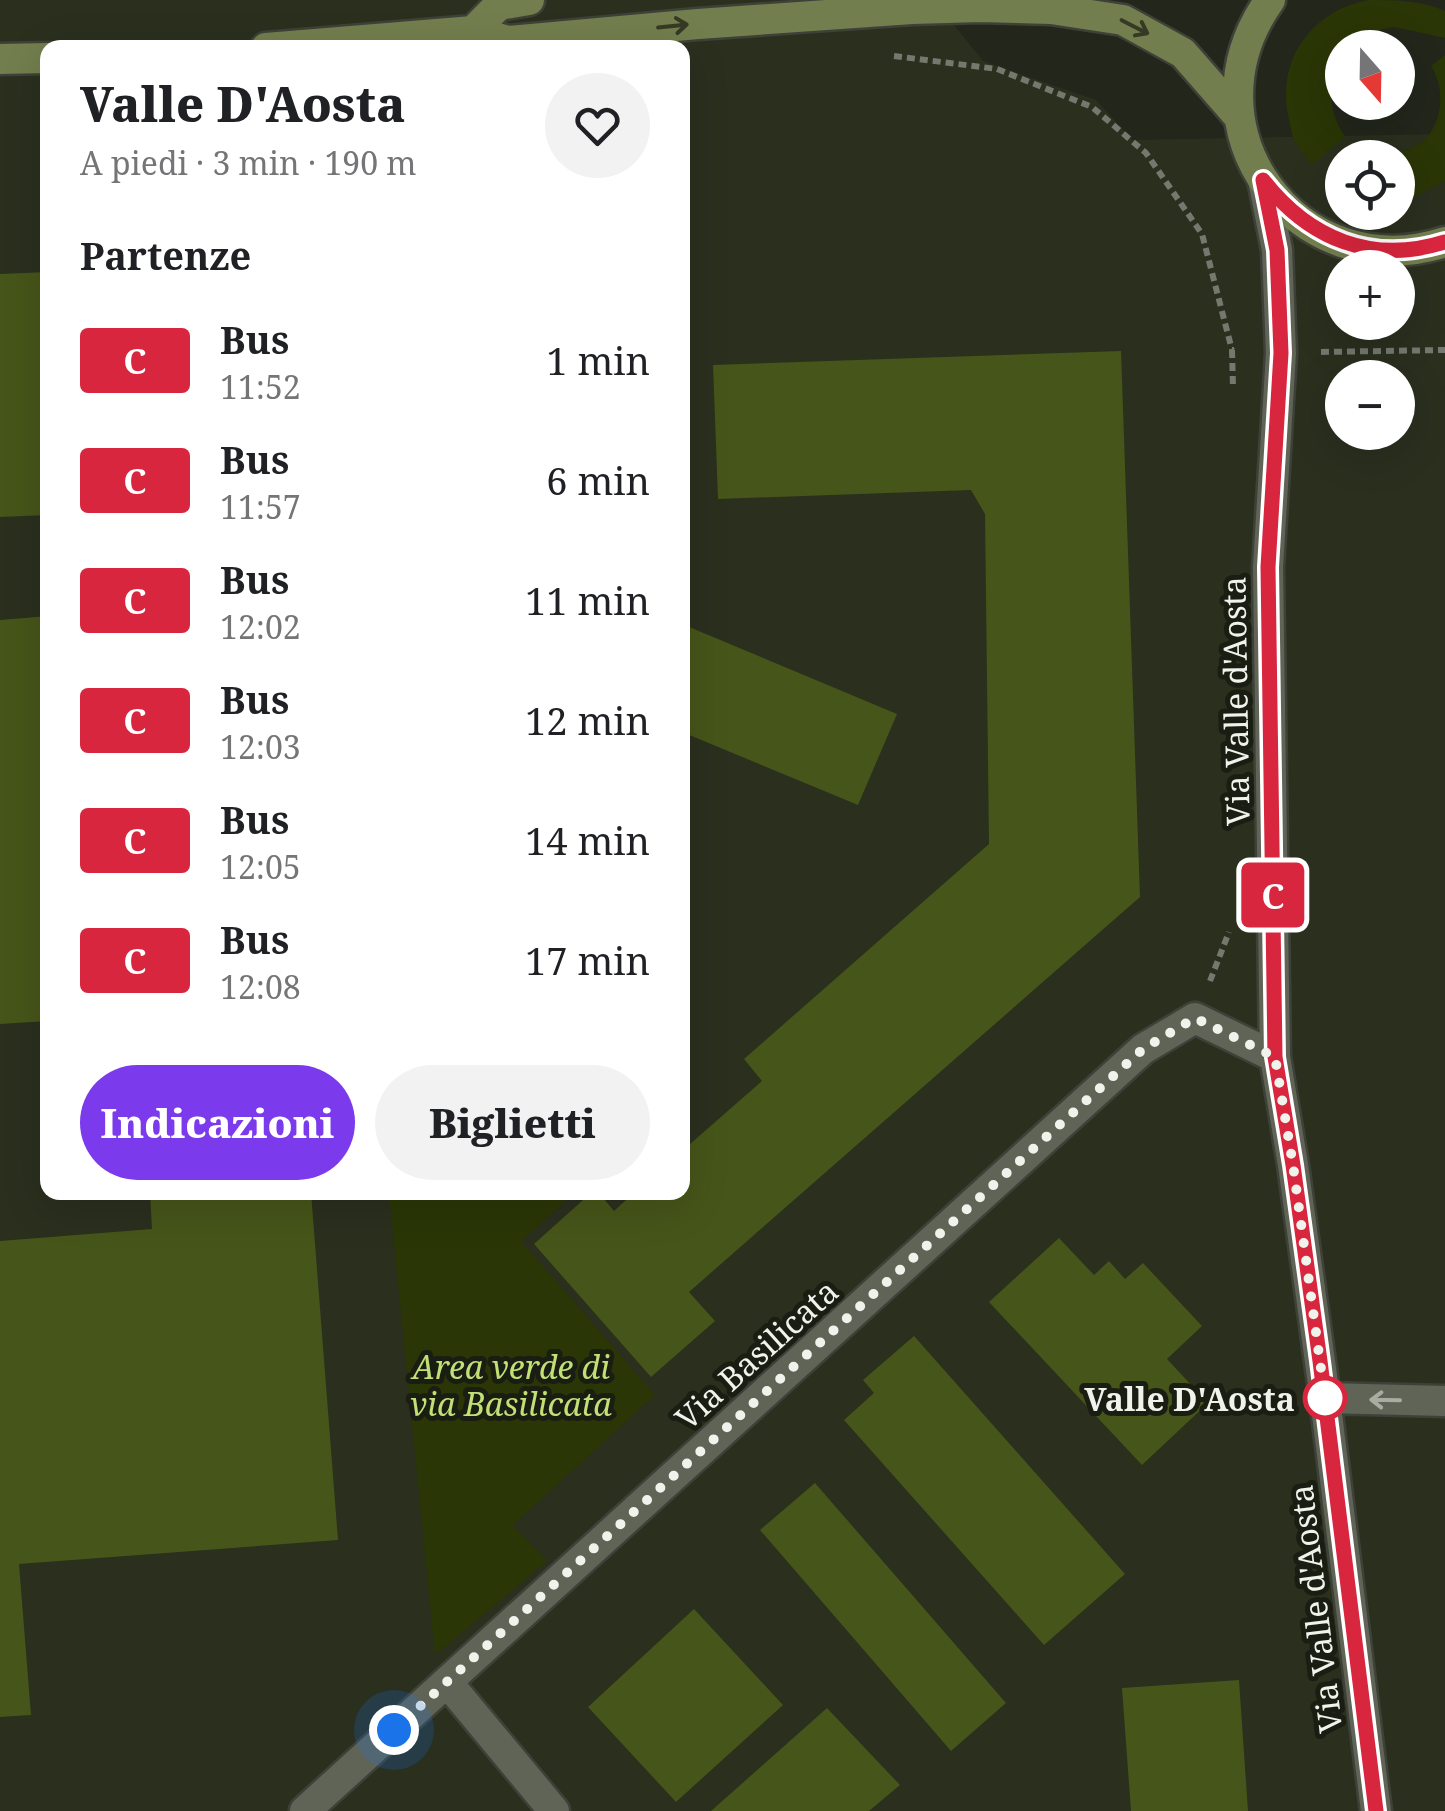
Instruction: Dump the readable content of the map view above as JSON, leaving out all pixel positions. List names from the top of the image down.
{
  "streets": {
    "street": ["Via Valle d'Aosta", "Via Basilicata"]
  },
  "crossings": [
    ["Via Valle d'Aosta", "Via Basilicata"]
  ],
  "parks": ["Area verde di via Basilicata"],
  "places": ["Valle D'Aosta"],
  "lines": ["bus line C"],
  "north": "bottom",
  "page": {
    "on_map": "C",
    "map_buttons": ["+", "−"],
    "heading": [
      ["Valle D'Aosta", "A piedi · 3 min · 190 m"],
      "Partenze"
    ],
    "list": [
      {
        "mark": "C",
        "name": "Bus",
        "note": "11:52",
        "value": "1 min"
      },
      {
        "mark": "C",
        "name": "Bus",
        "note": "11:57",
        "value": "6 min"
      },
      {
        "mark": "C",
        "name": "Bus",
        "note": "12:02",
        "value": "11 min"
      },
      {
        "mark": "C",
        "name": "Bus",
        "note": "12:03",
        "value": "12 min"
      },
      {
        "mark": "C",
        "name": "Bus",
        "note": "12:05",
        "value": "14 min"
      },
      {
        "mark": "C",
        "name": "Bus",
        "note": "12:08",
        "value": "17 min"
      }
    ],
    "buttons": ["Indicazioni", "Biglietti"]
  }
}
